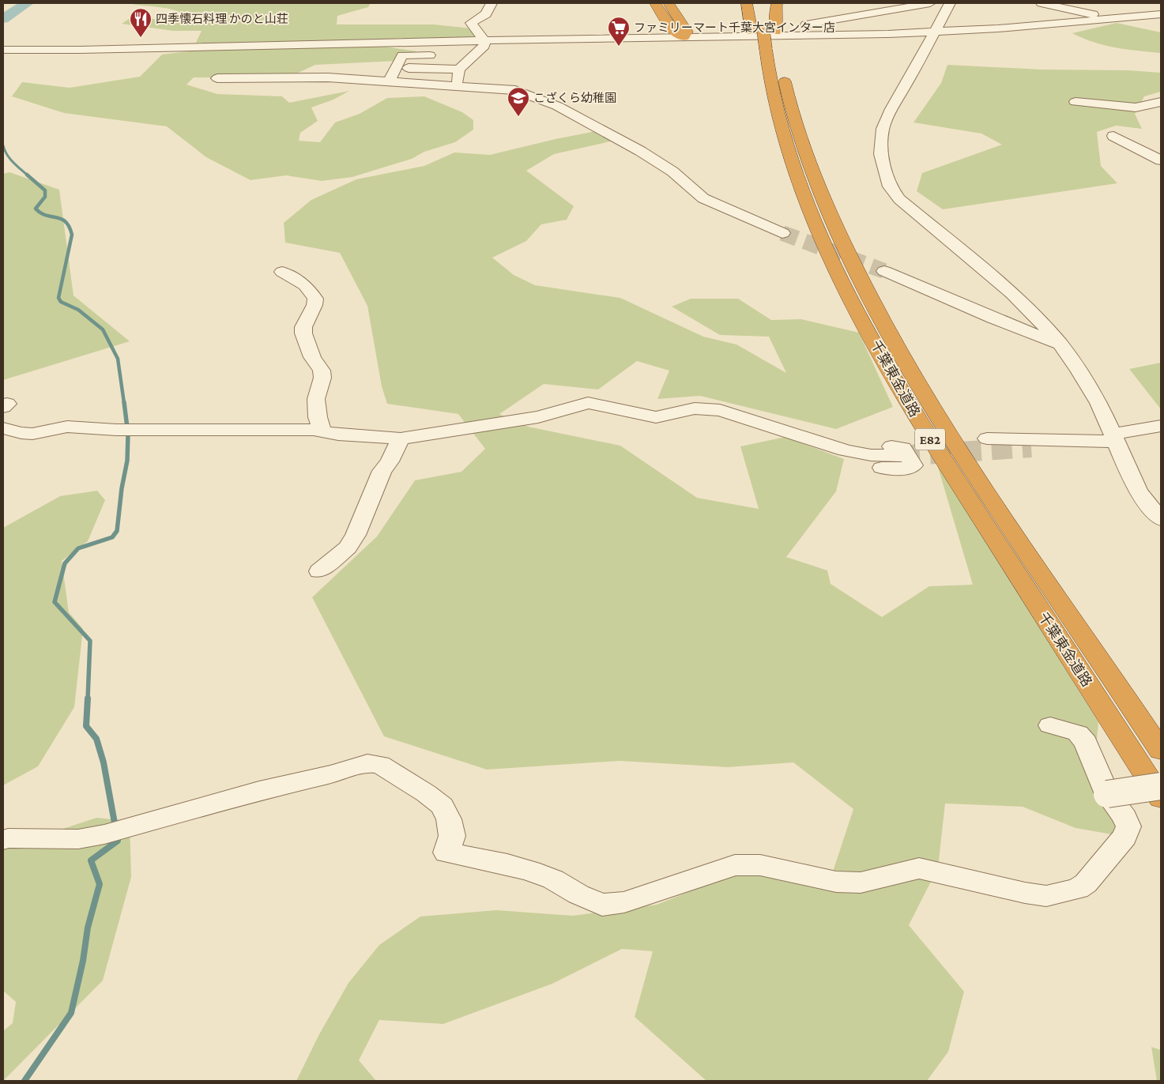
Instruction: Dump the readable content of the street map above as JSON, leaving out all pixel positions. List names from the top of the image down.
{
  "streets": {
    "highway": ["千葉東金道路", "E82"]
  },
  "places": {
    "restaurant": ["四季懐石料理 かのと山荘"],
    "supermarket": ["ファミリーマート千葉大宮インター店"],
    "school or university": ["こざくら幼稚園"]
  }
}
